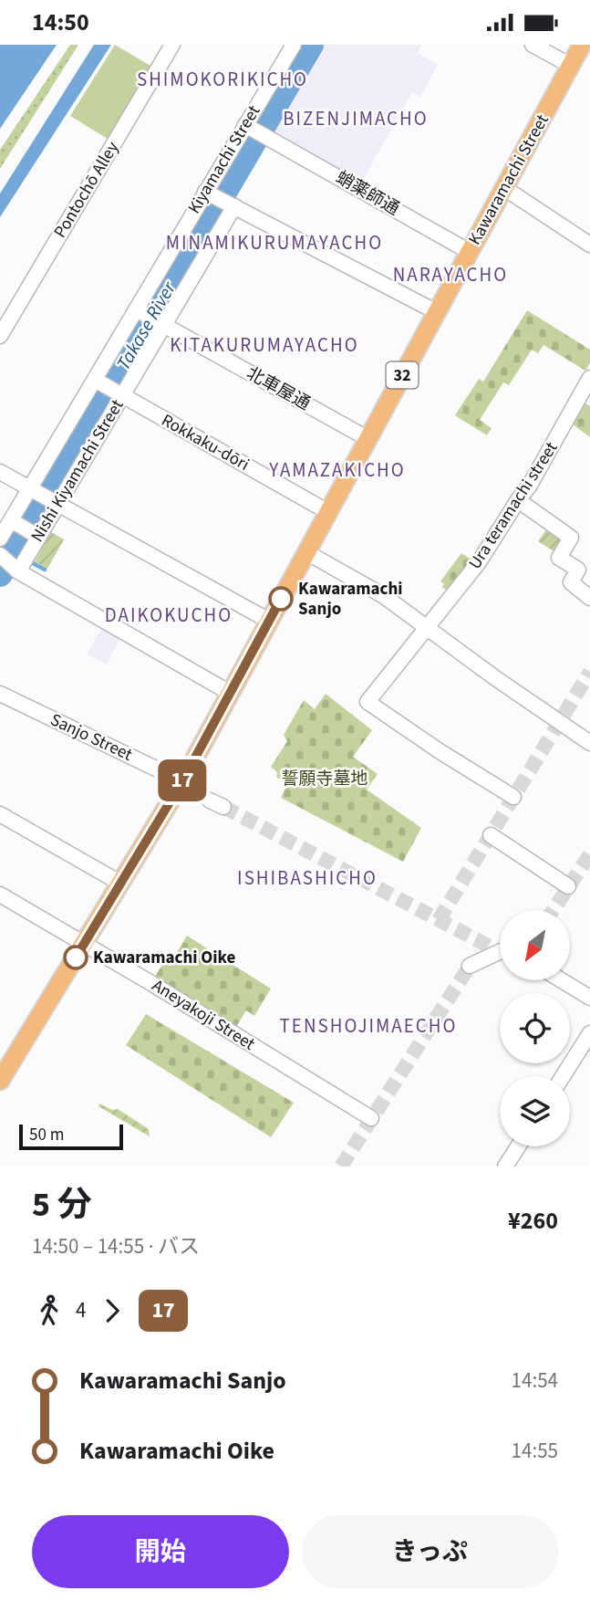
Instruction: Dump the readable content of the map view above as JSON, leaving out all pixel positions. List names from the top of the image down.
{
  "streets": {
    "main road": ["Kawaramachi Street", "32"],
    "street": [
      "Kiyamachi Street",
      "Pontochō Alley",
      "蛸薬師通",
      "北車屋通",
      "Rokkaku-dōri",
      "Nishi Kiyamachi Street",
      "Ura teramachi street",
      "Sanjo Street",
      "Aneyakoji Street"
    ]
  },
  "crossings": [
    ["Kiyamachi Street", "蛸薬師通"],
    ["Kiyamachi Street", "北車屋通"],
    ["Kiyamachi Street", "Rokkaku-dōri"],
    ["Kiyamachi Street", "Nishi Kiyamachi Street"],
    ["Kawaramachi Street", "蛸薬師通"],
    ["Kawaramachi Street", "北車屋通"],
    ["Kawaramachi Street", "Rokkaku-dōri"],
    ["Kawaramachi Street", "Sanjo Street"],
    ["Kawaramachi Street", "Aneyakoji Street"],
    ["北車屋通", "Nishi Kiyamachi Street"],
    ["Rokkaku-dōri", "Nishi Kiyamachi Street"]
  ],
  "districts": [
    "SHIMOKORIKICHO",
    "BIZENJIMACHO",
    "MINAMIKURUMAYACHO",
    "NARAYACHO",
    "KITAKURUMAYACHO",
    "YAMAZAKICHO",
    "DAIKOKUCHO",
    "ISHIBASHICHO",
    "TENSHOJIMAECHO"
  ],
  "water": ["Takase River"],
  "parks": ["誓願寺墓地"],
  "places": ["Kawaramachi Sanjo", "Kawaramachi Oike"],
  "lines": ["bus line 17"],
  "scale_bar": "50 m",
  "north": "bottom left",
  "page": {
    "status": "14:50",
    "on_map": "17",
    "scale": "50 m",
    "heading": ["5 分", "14:50 – 14:55 · バス", "¥260"],
    "legs": ["4", "17"],
    "list": [
      {
        "name": "Kawaramachi Sanjo",
        "value": "14:54"
      },
      {
        "name": "Kawaramachi Oike",
        "value": "14:55"
      }
    ],
    "buttons": ["開始", "きっぷ"]
  }
}
